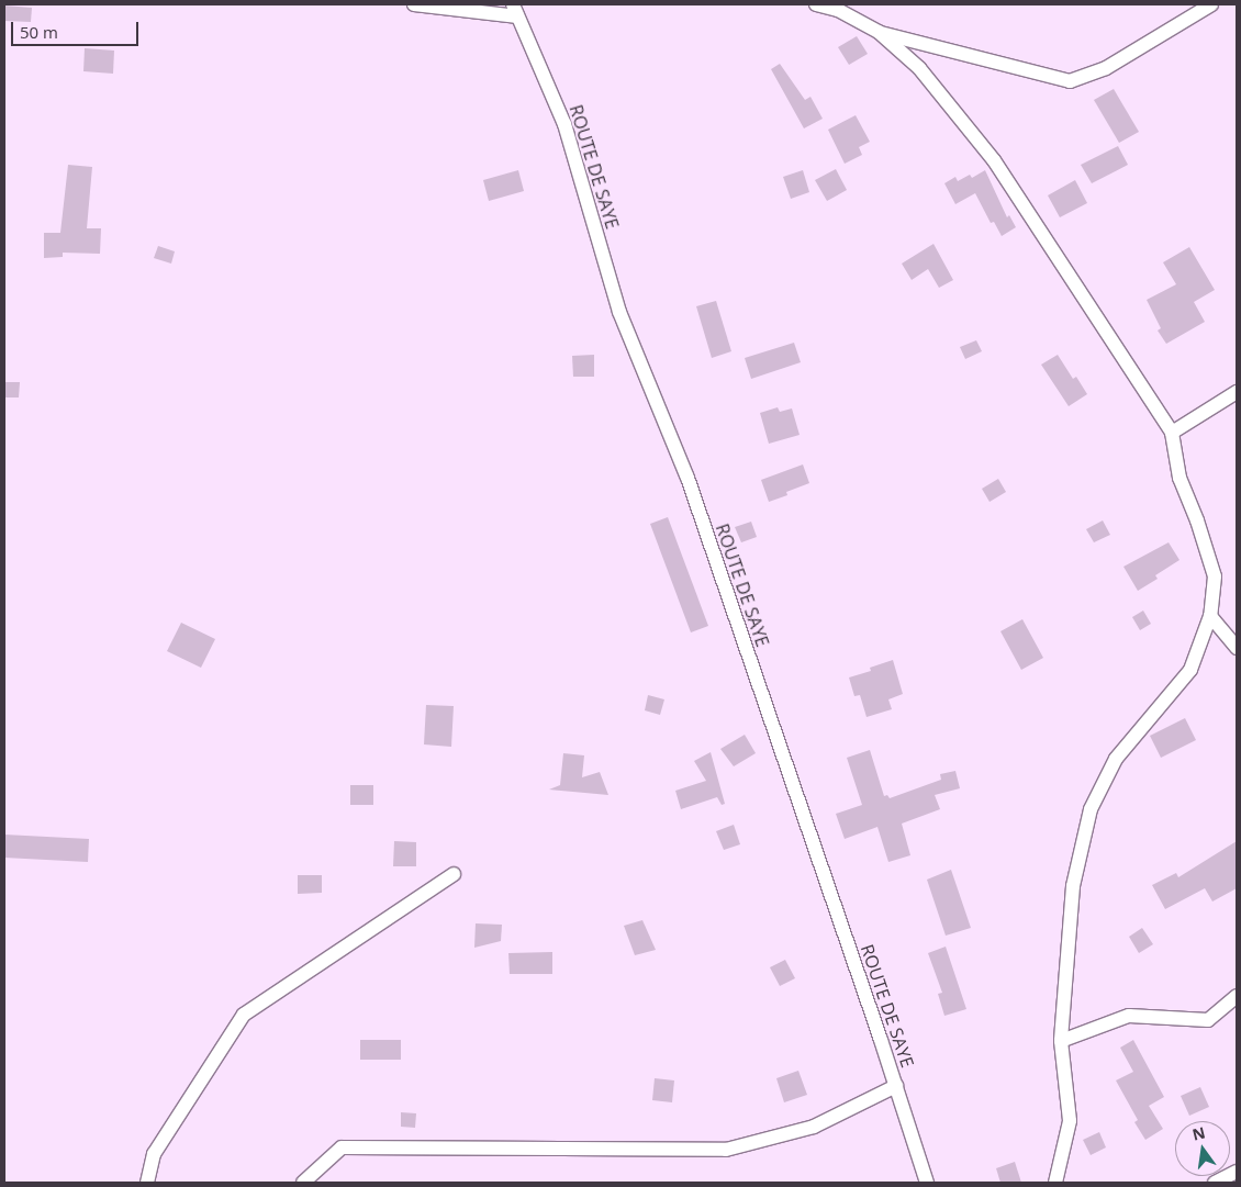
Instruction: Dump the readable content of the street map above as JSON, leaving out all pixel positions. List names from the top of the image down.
{
  "streets": {
    "street": ["ROUTE DE SAYE"]
  },
  "scale_bar": "50 m",
  "north": "top"
}
